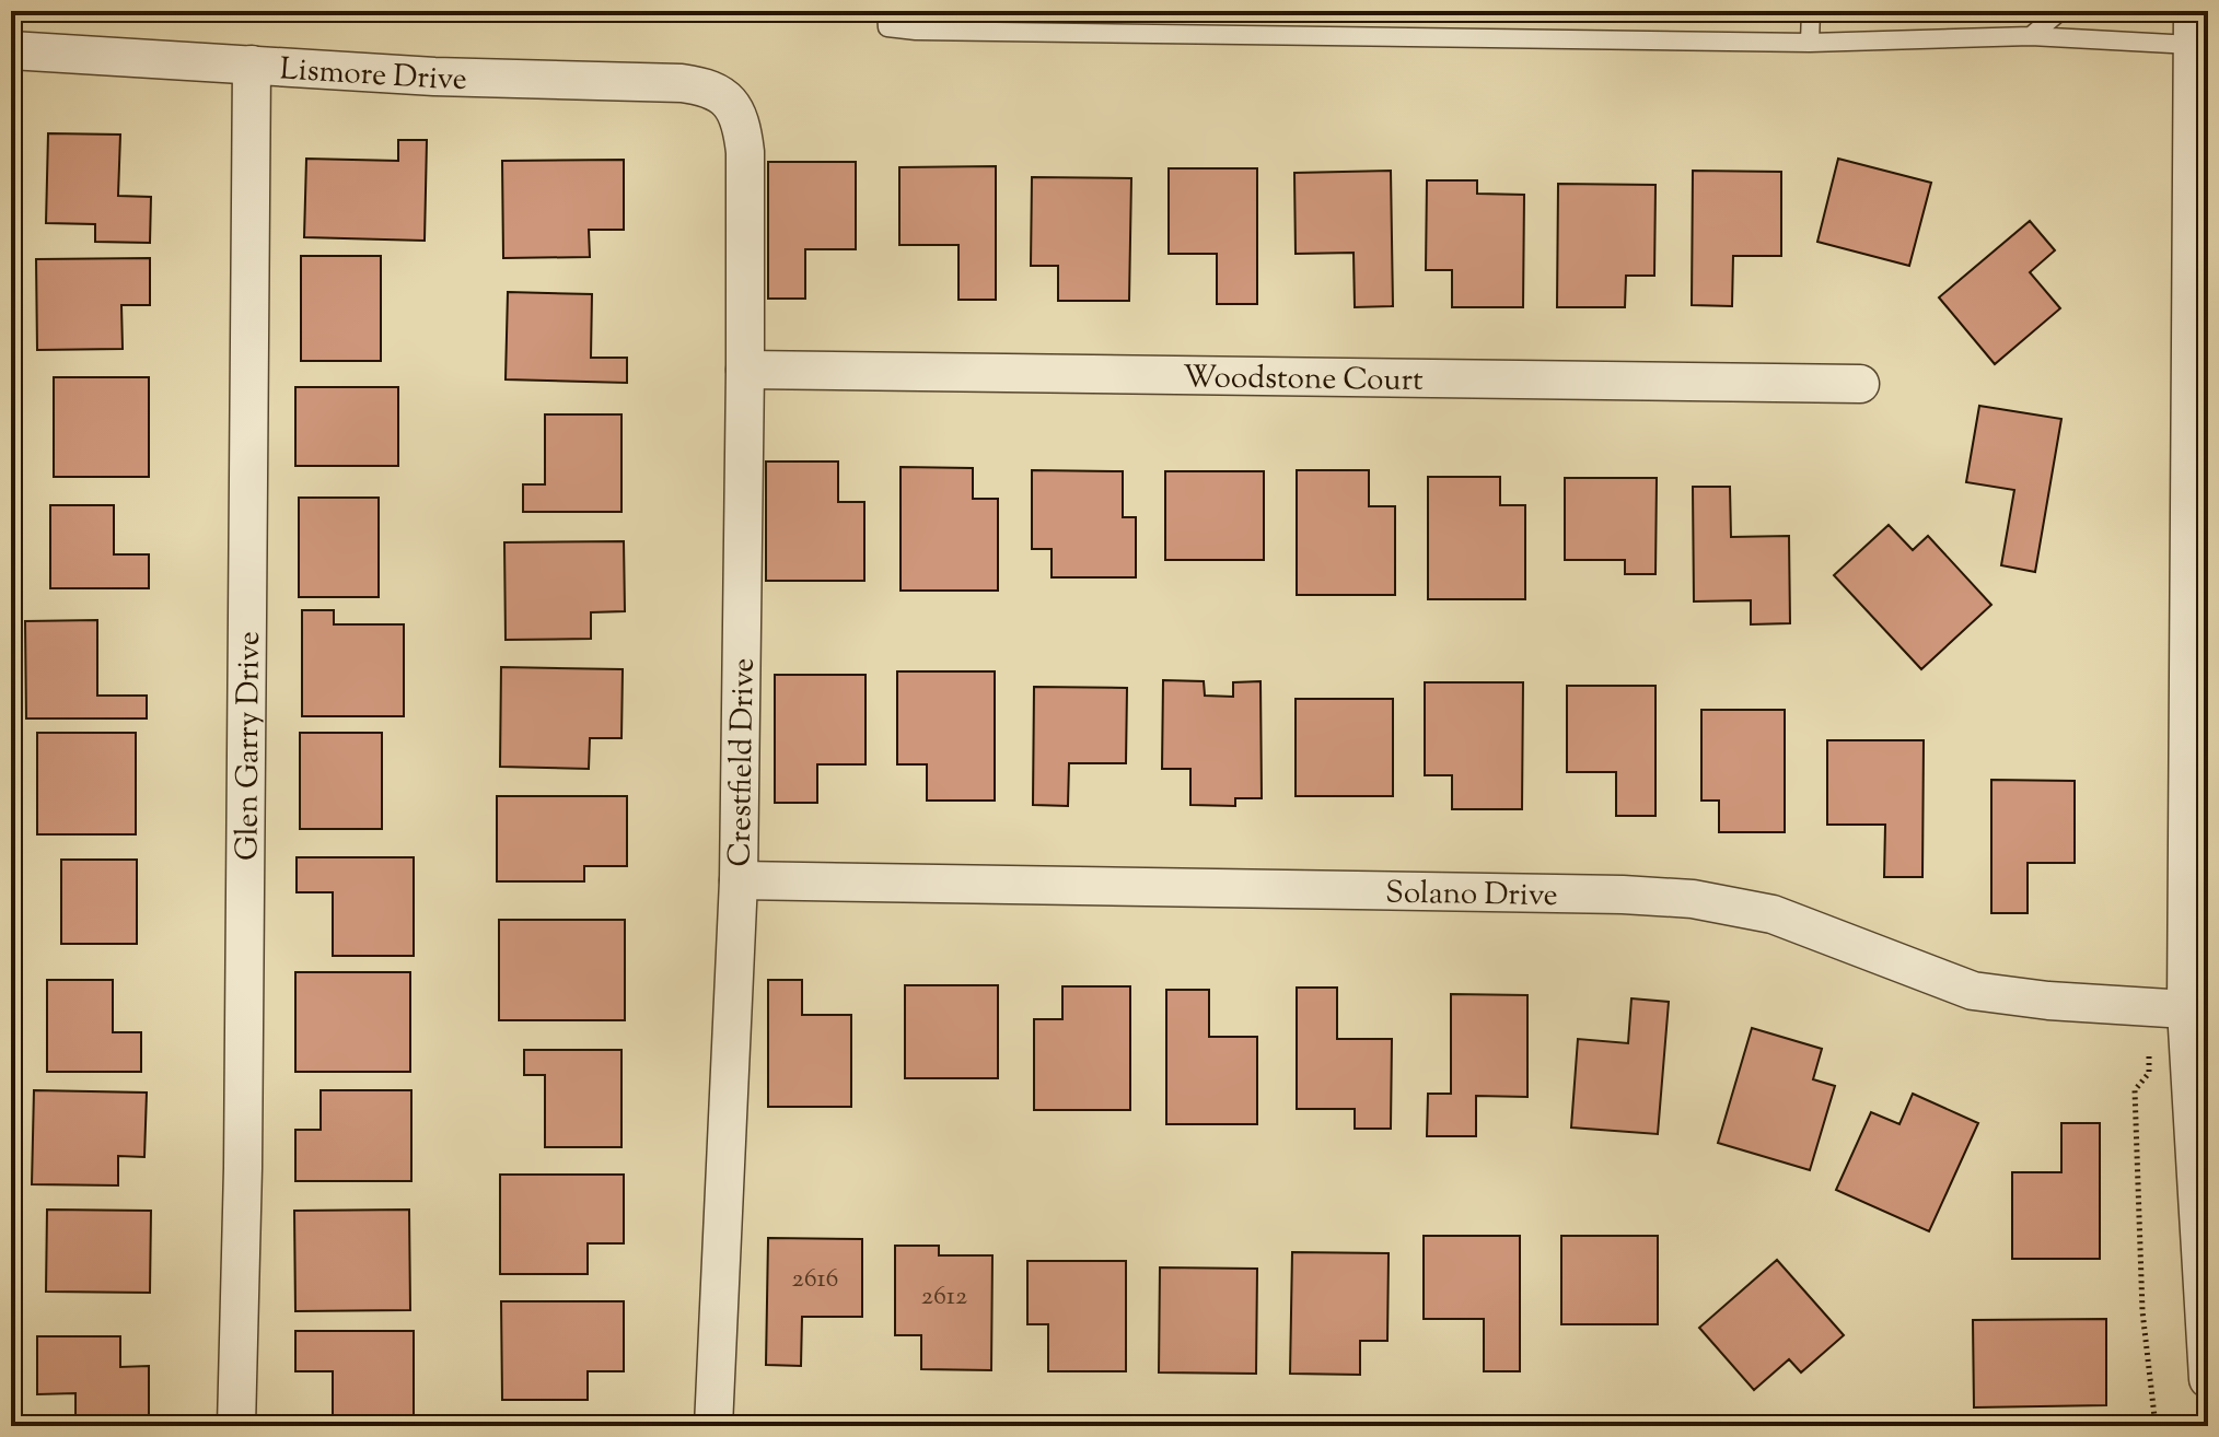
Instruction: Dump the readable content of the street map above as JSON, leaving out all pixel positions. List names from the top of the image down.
{
  "streets": {
    "street": [
      "Lismore Drive",
      "Woodstone Court",
      "Glen Garry Drive",
      "Crestfield Drive",
      "Solano Drive"
    ]
  },
  "crossings": [
    ["Lismore Drive", "Glen Garry Drive"],
    ["Lismore Drive", "Crestfield Drive"],
    ["Woodstone Court", "Crestfield Drive"],
    ["Crestfield Drive", "Solano Drive"]
  ],
  "house_numbers": ["2616", "2612"]
}
